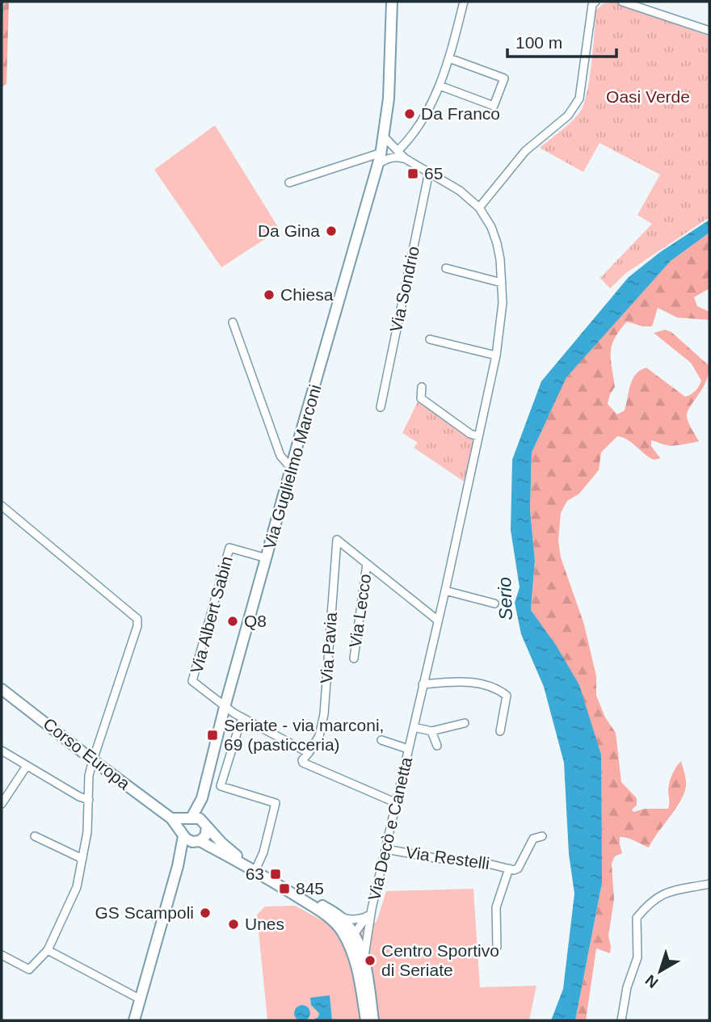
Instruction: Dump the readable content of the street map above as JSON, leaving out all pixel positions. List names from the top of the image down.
{
  "streets": {
    "main road": ["Via Guglielmo Marconi", "Corso Europa", "Via Decò e Canetta"],
    "street": [
      "Via Sondrio",
      "Via Lecco",
      "Via Albert Sabin",
      "Via Pavia",
      "Via Restelli"
    ]
  },
  "crossings": [
    ["Via Sondrio", "Via Decò e Canetta"],
    ["Via Guglielmo Marconi", "Via Albert Sabin"],
    ["Via Guglielmo Marconi", "Corso Europa"],
    ["Via Guglielmo Marconi", "Via Decò e Canetta"],
    ["Via Lecco", "Via Pavia"],
    ["Via Lecco", "Via Decò e Canetta"],
    ["Corso Europa", "Via Decò e Canetta"],
    ["Via Decò e Canetta", "Via Restelli"]
  ],
  "water": ["Serio"],
  "parks": ["Oasi Verde"],
  "places": {
    "other": [
      "Da Franco",
      "Da Gina",
      "Chiesa",
      "Q8",
      "GS Scampoli",
      "Unes",
      "Centro Sportivo di Seriate"
    ],
    "transit": [
      "65",
      "Seriate - via marconi, 69 (pasticceria)",
      "63",
      "845"
    ]
  },
  "scale_bar": "100 m",
  "north": "bottom left"
}
